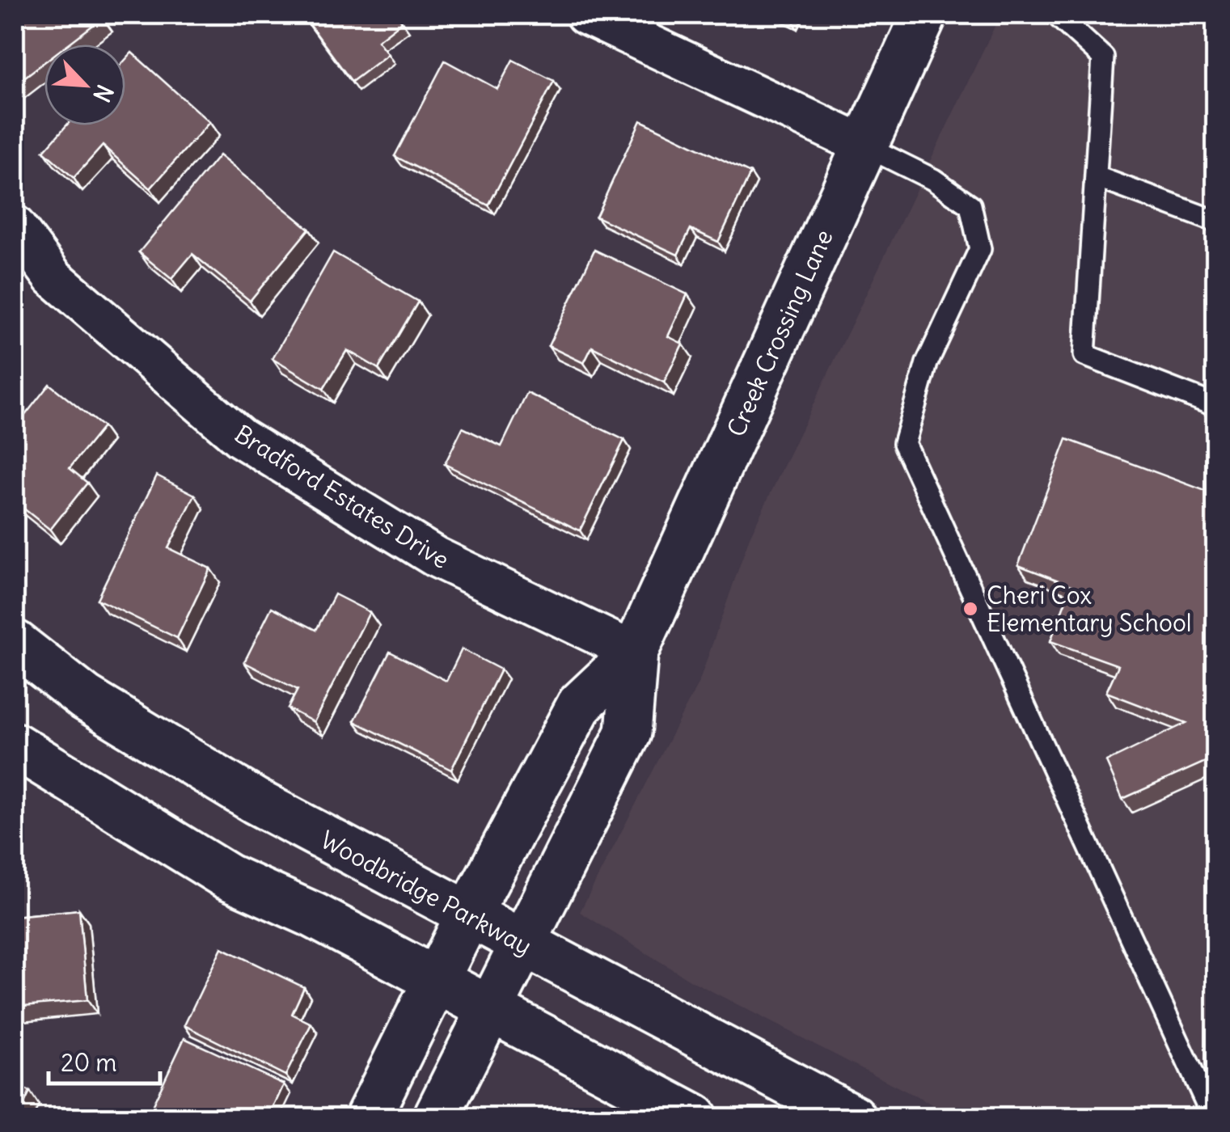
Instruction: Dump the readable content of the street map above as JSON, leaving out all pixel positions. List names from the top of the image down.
{
  "streets": {
    "street": ["Creek Crossing Lane", "Bradford Estates Drive", "Woodbridge Parkway"]
  },
  "crossings": [
    ["Creek Crossing Lane", "Bradford Estates Drive"],
    ["Creek Crossing Lane", "Woodbridge Parkway"]
  ],
  "places": ["Cheri Cox Elementary School"],
  "scale_bar": "20 m",
  "north": "bottom right"
}
